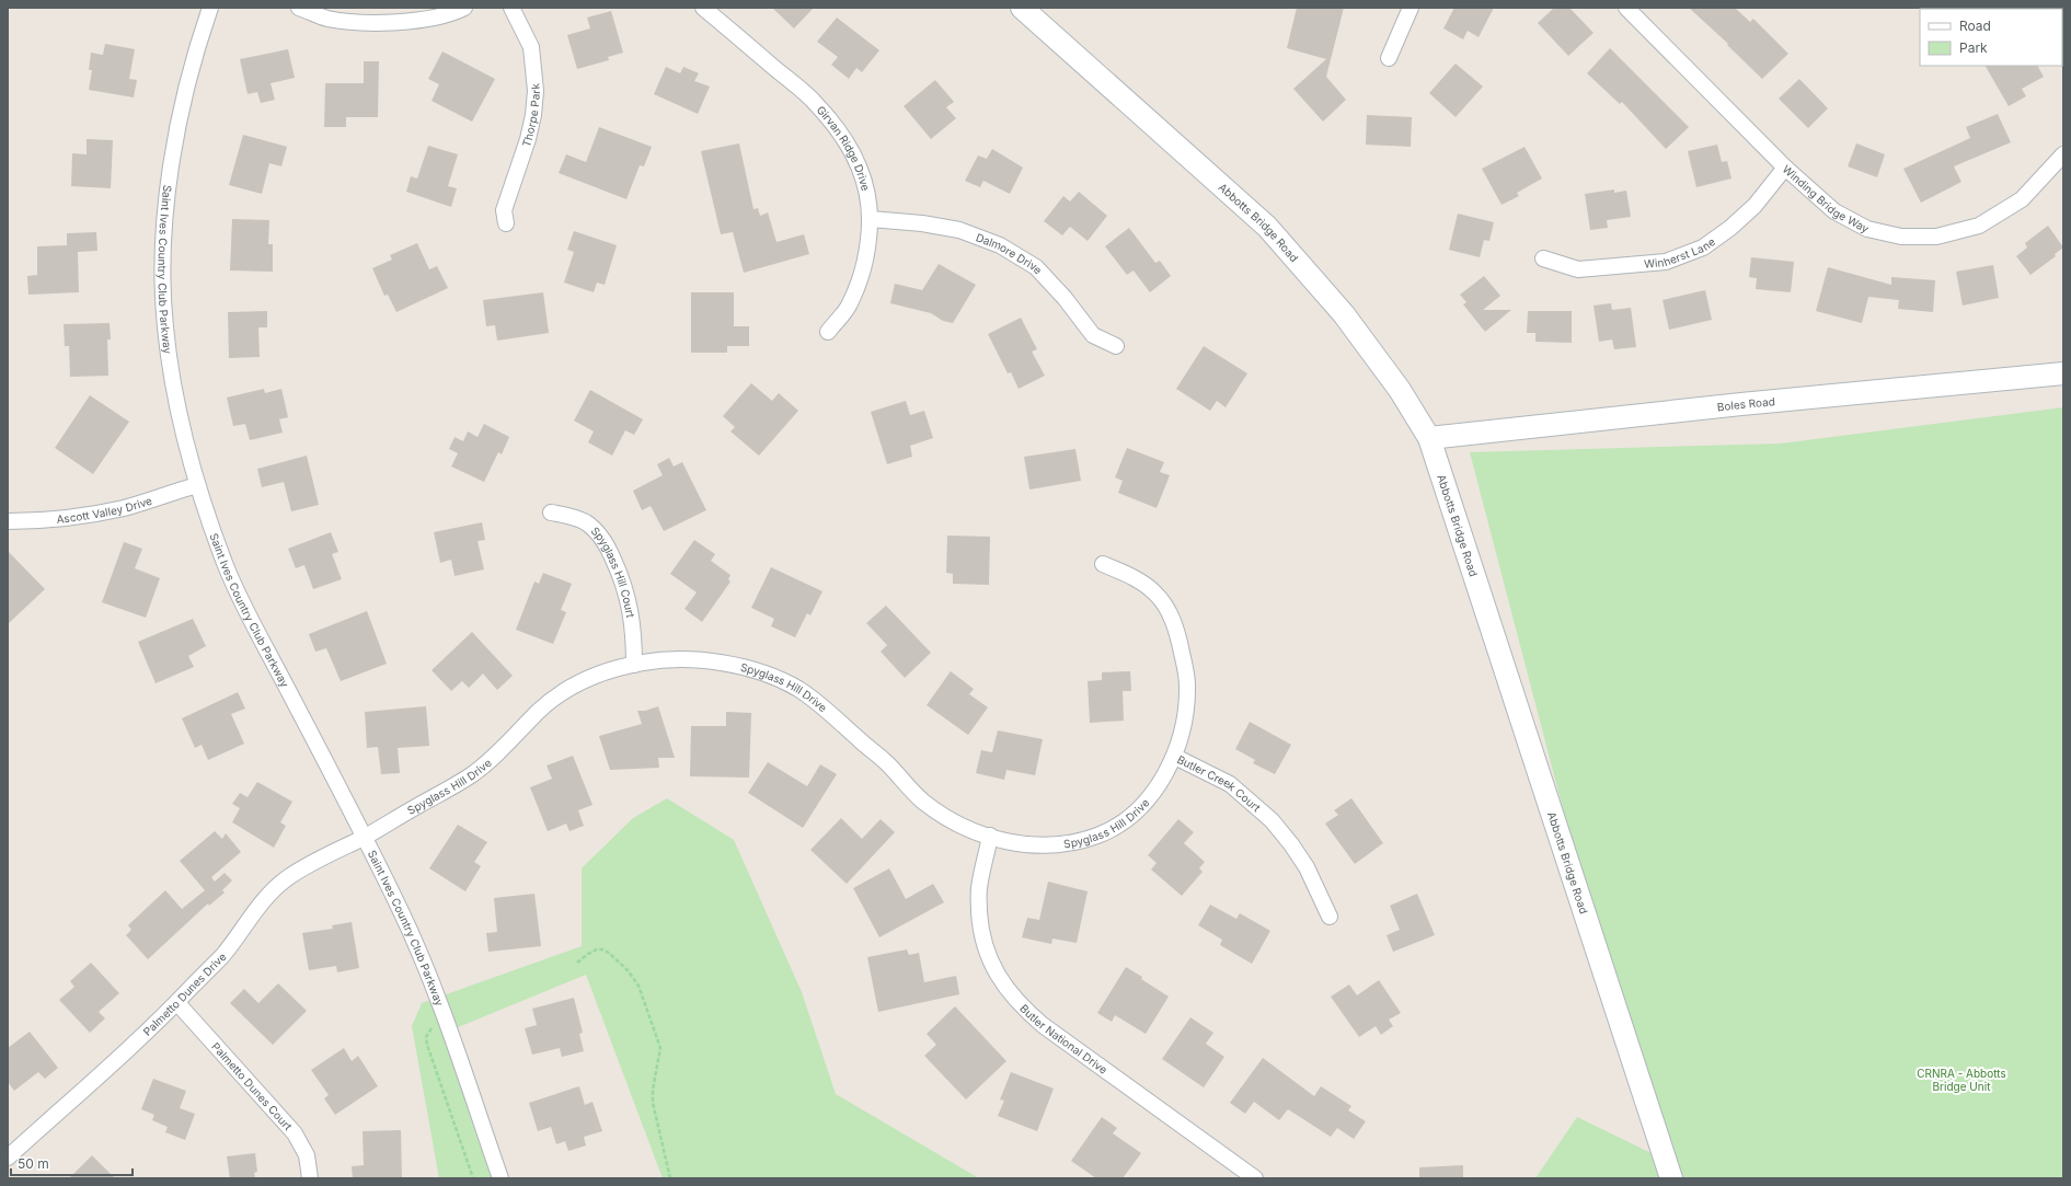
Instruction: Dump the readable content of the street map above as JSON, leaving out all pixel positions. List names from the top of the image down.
{
  "streets": {
    "main road": ["Abbotts Bridge Road", "Boles Road"],
    "street": [
      "Thorpe Park",
      "Girvan Ridge Drive",
      "Winding Bridge Way",
      "Winherst Lane",
      "Dalmore Drive",
      "Saint Ives Country Club Parkway",
      "Ascott Valley Drive",
      "Spyglass Hill Court",
      "Spyglass Hill Drive",
      "Butler Creek Court",
      "Palmetto Dunes Drive",
      "Butler National Drive",
      "Palmetto Dunes Court"
    ]
  },
  "crossings": [
    ["Girvan Ridge Drive", "Dalmore Drive"],
    ["Winding Bridge Way", "Winherst Lane"],
    ["Abbotts Bridge Road", "Boles Road"],
    ["Saint Ives Country Club Parkway", "Ascott Valley Drive"],
    ["Saint Ives Country Club Parkway", "Spyglass Hill Drive"],
    ["Saint Ives Country Club Parkway", "Palmetto Dunes Drive"],
    ["Spyglass Hill Court", "Spyglass Hill Drive"],
    ["Spyglass Hill Drive", "Butler Creek Court"],
    ["Spyglass Hill Drive", "Palmetto Dunes Drive"],
    ["Spyglass Hill Drive", "Butler National Drive"],
    ["Palmetto Dunes Drive", "Palmetto Dunes Court"]
  ],
  "parks": ["CRNRA - Abbotts Bridge Unit"],
  "legend": ["Road", "Park"],
  "scale_bar": "50 m"
}
